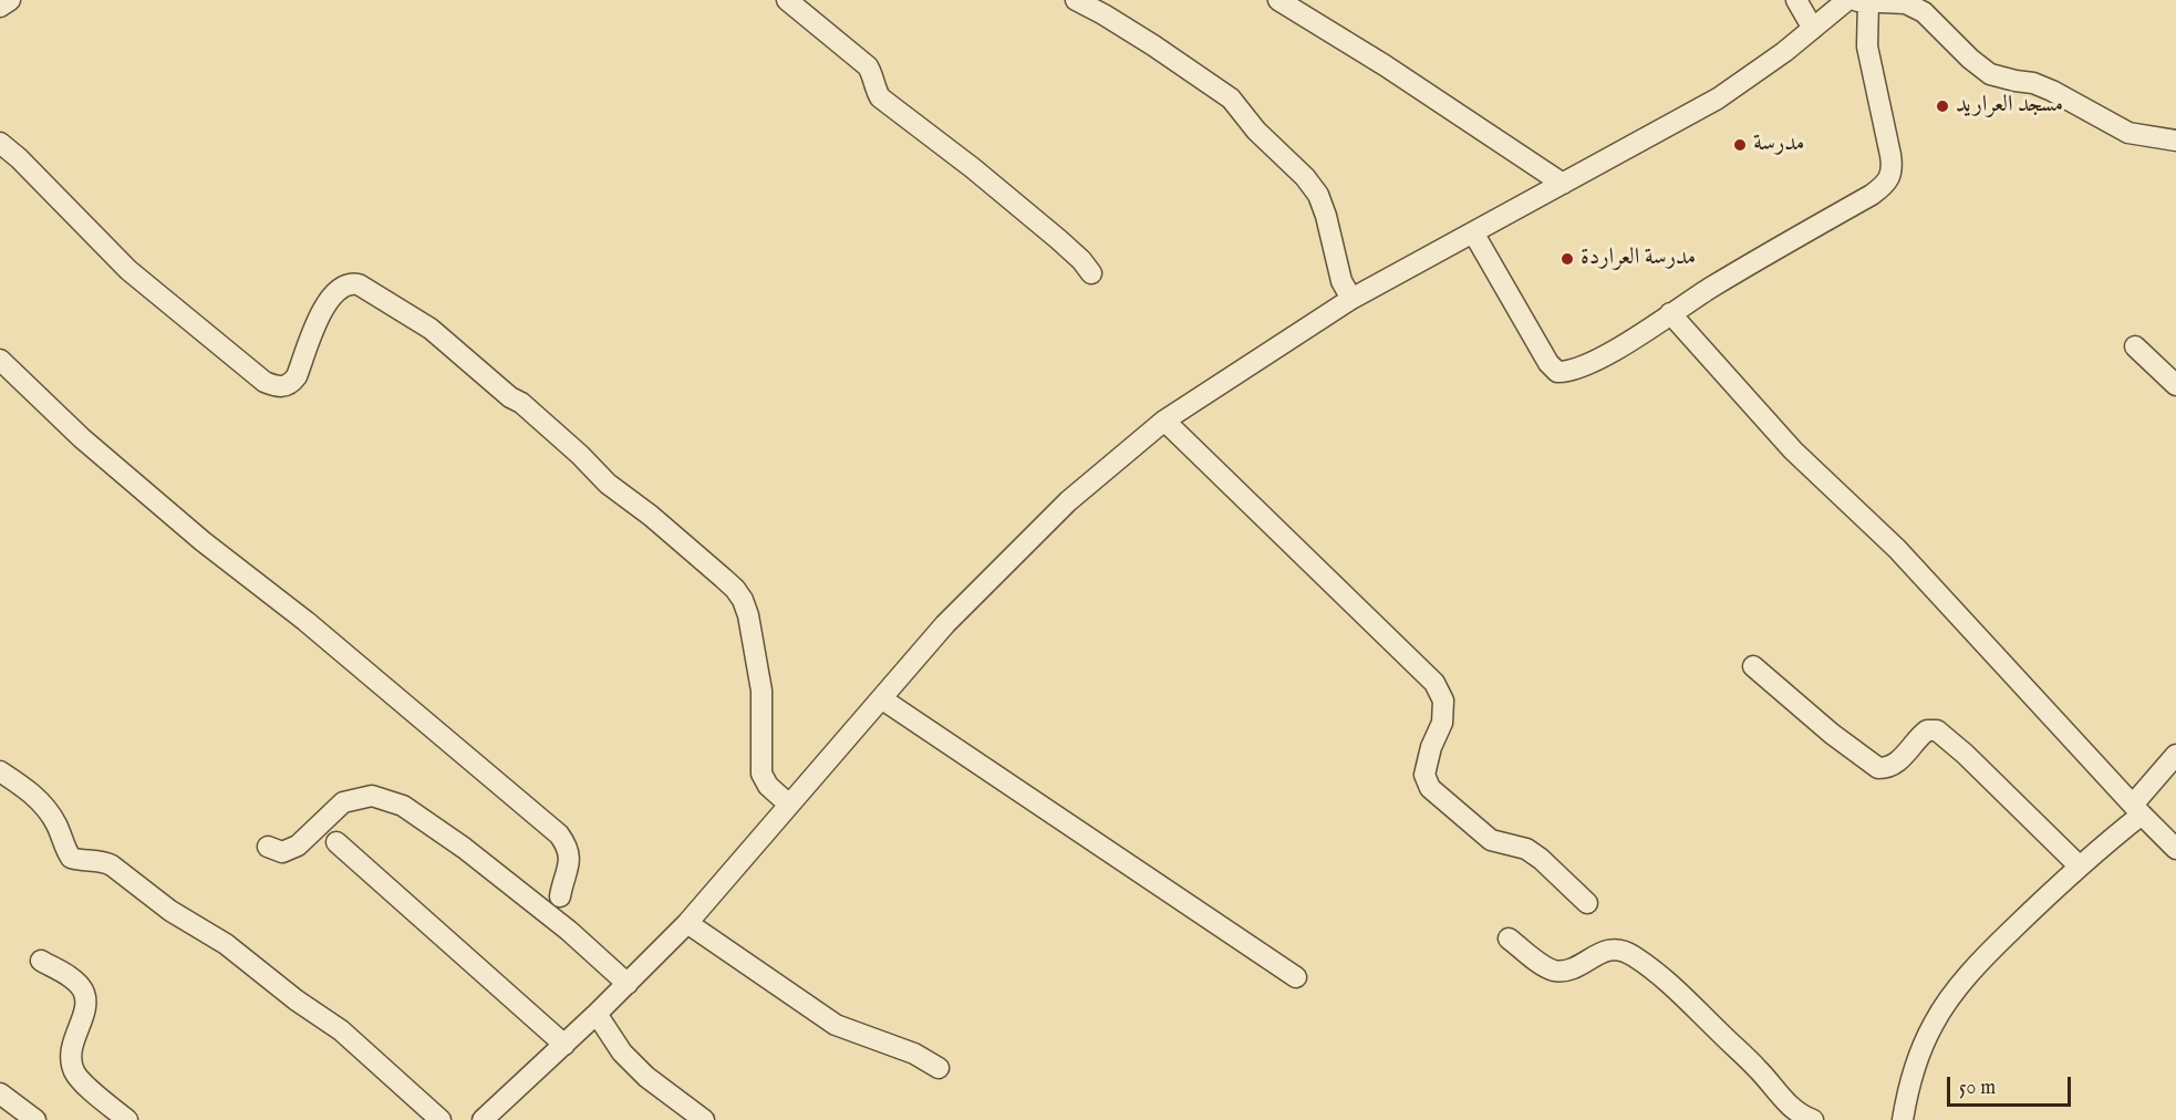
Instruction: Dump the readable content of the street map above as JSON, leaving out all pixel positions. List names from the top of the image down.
{
  "places": ["مسجد العراريد", "مدرسة", "مدرسة العراردة"],
  "scale_bar": "50 m"
}
